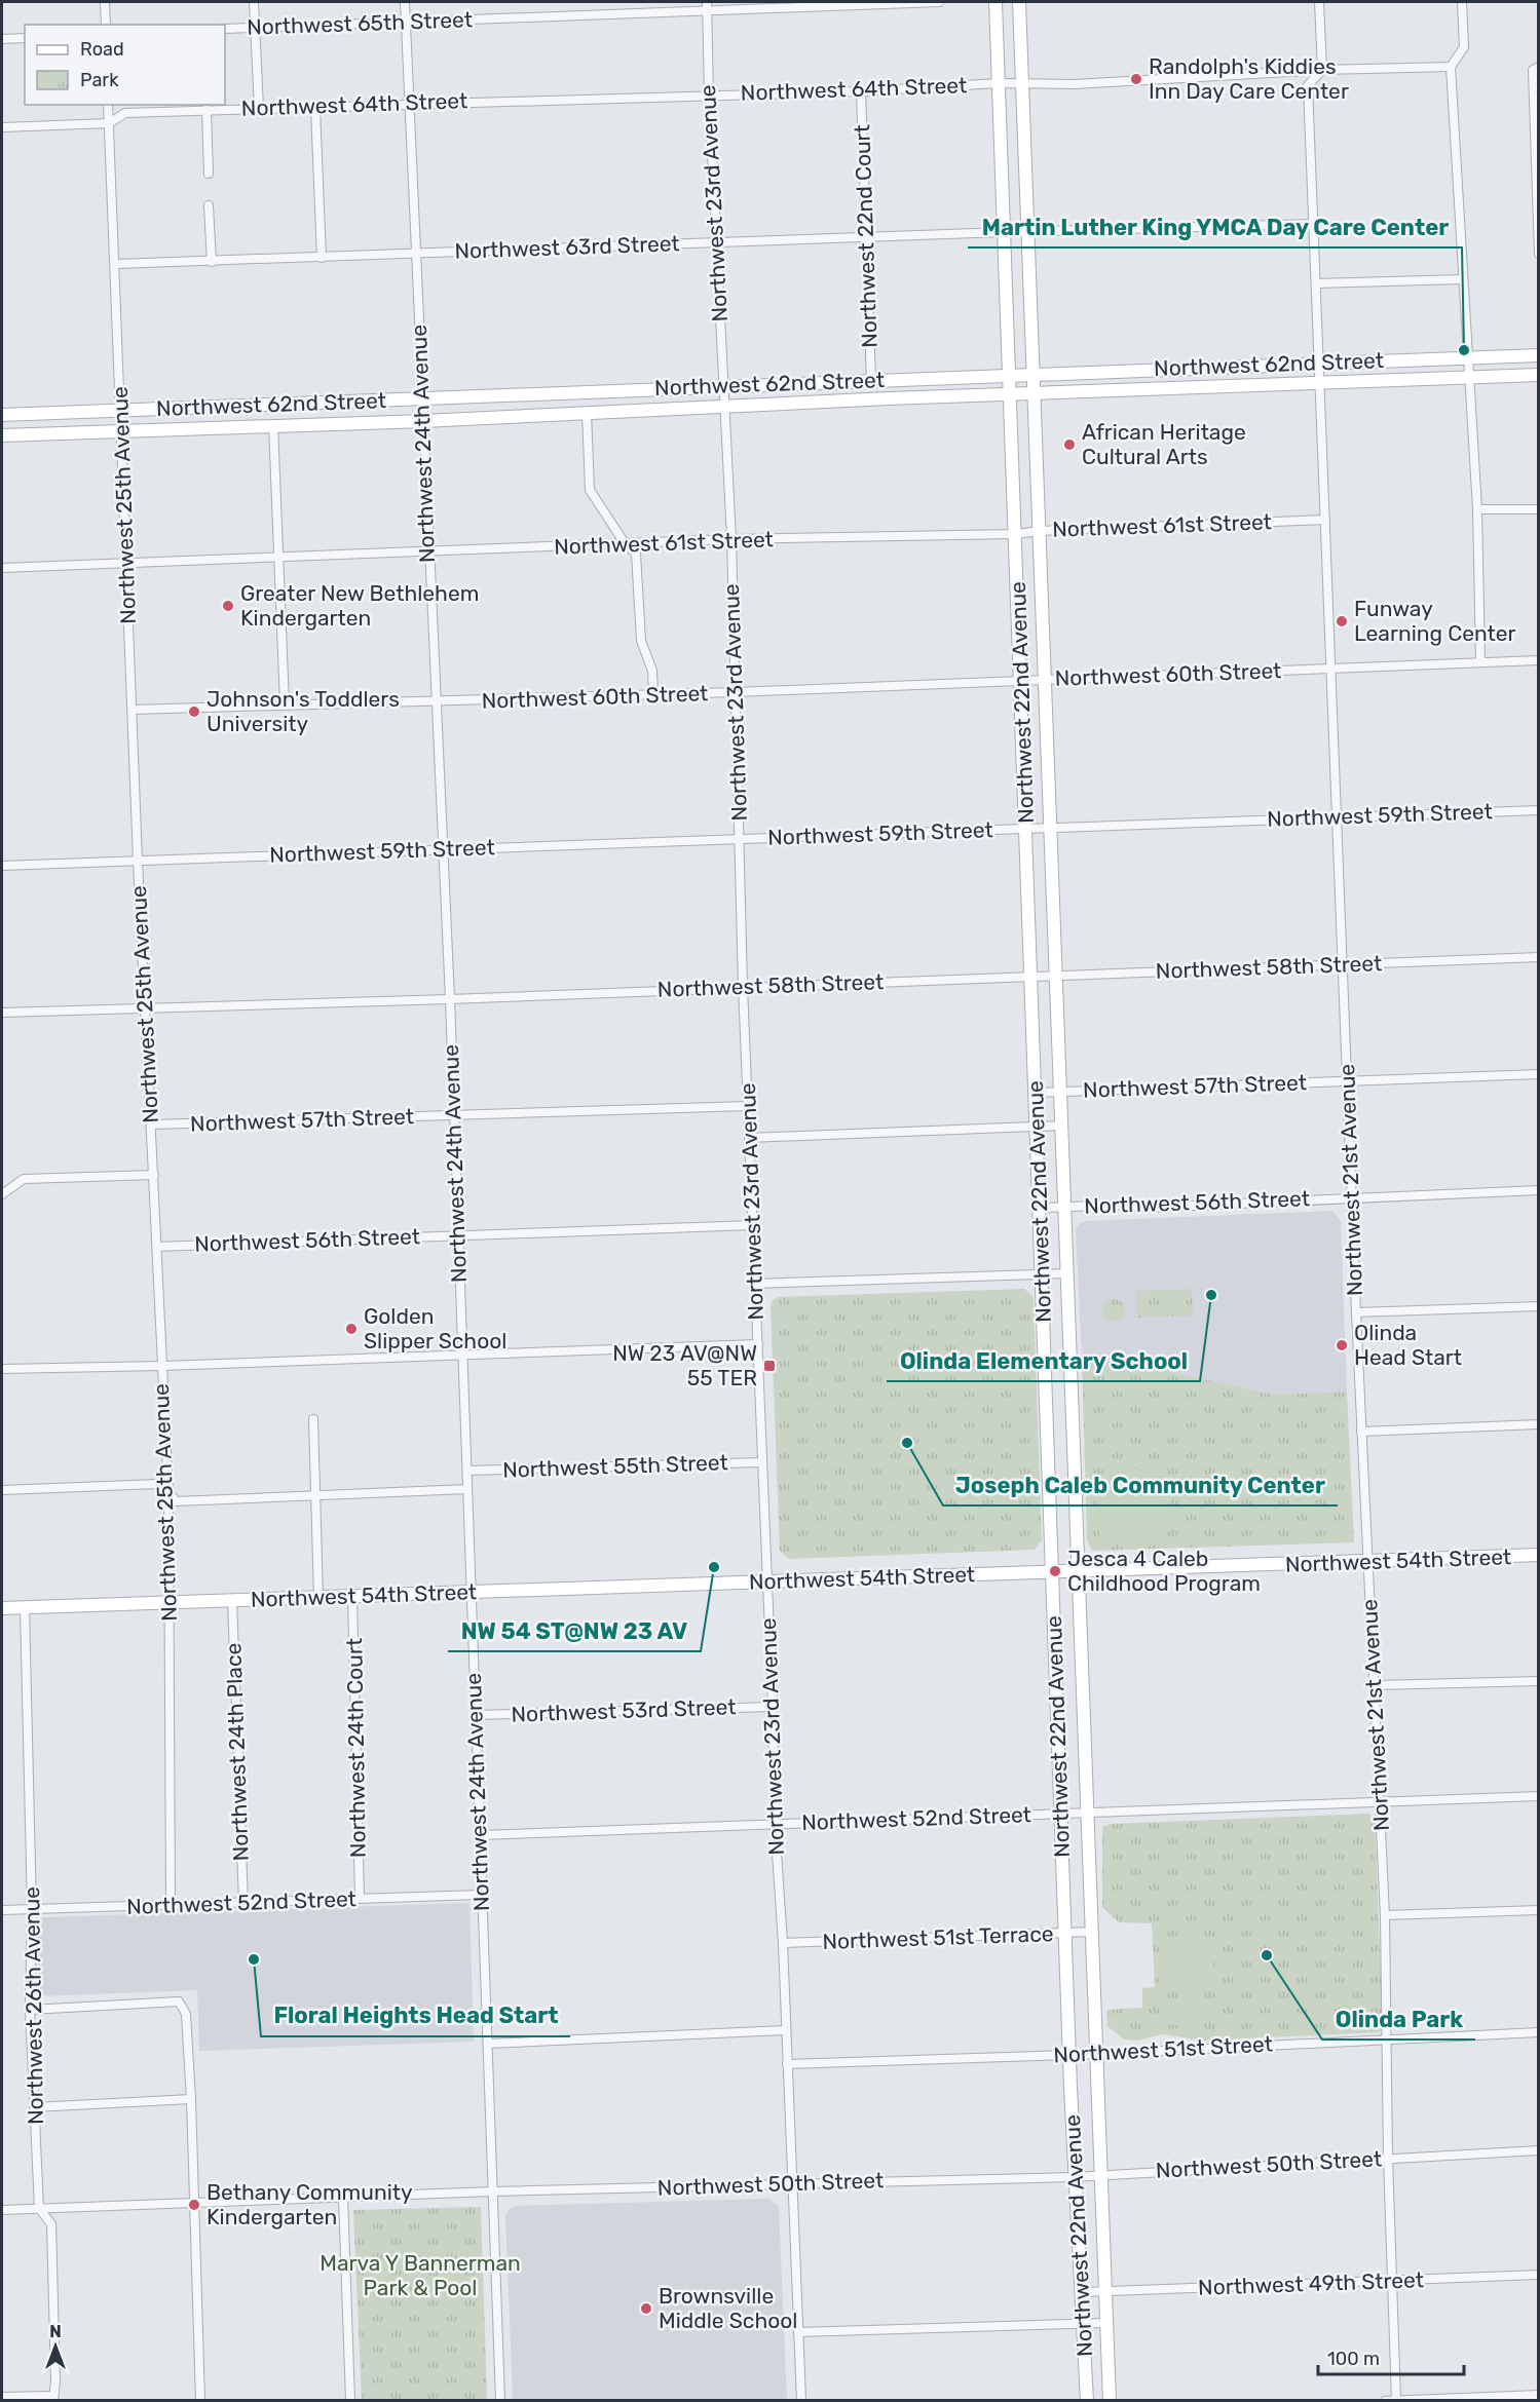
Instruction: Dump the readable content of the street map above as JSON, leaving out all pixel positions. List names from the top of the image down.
{
  "streets": {
    "main road": ["Northwest 62nd Street", "Northwest 22nd Avenue", "Northwest 54th Street"],
    "street": [
      "Northwest 65th Street",
      "Northwest 64th Street",
      "Northwest 23rd Avenue",
      "Northwest 22nd Court",
      "Northwest 63rd Street",
      "Northwest 24th Avenue",
      "Northwest 25th Avenue",
      "Northwest 61st Street",
      "Northwest 60th Street",
      "Northwest 59th Street",
      "Northwest 58th Street",
      "Northwest 57th Street",
      "Northwest 21st Avenue",
      "Northwest 56th Street",
      "Northwest 55th Street",
      "Northwest 53rd Street",
      "Northwest 24th Court",
      "Northwest 24th Place",
      "Northwest 52nd Street",
      "Northwest 51st Terrace",
      "Northwest 26th Avenue",
      "Northwest 51st Street",
      "Northwest 50th Street",
      "Northwest 49th Street"
    ]
  },
  "crossings": [
    ["Northwest 65th Street", "Northwest 23rd Avenue"],
    ["Northwest 65th Street", "Northwest 24th Avenue"],
    ["Northwest 64th Street", "Northwest 23rd Avenue"],
    ["Northwest 64th Street", "Northwest 22nd Court"],
    ["Northwest 64th Street", "Northwest 24th Avenue"],
    ["Northwest 64th Street", "Northwest 25th Avenue"],
    ["Northwest 64th Street", "Northwest 22nd Avenue"],
    ["Northwest 64th Street", "Northwest 21st Avenue"],
    ["Northwest 23rd Avenue", "Northwest 63rd Street"],
    ["Northwest 23rd Avenue", "Northwest 62nd Street"],
    ["Northwest 23rd Avenue", "Northwest 61st Street"],
    ["Northwest 23rd Avenue", "Northwest 60th Street"],
    ["Northwest 23rd Avenue", "Northwest 59th Street"],
    ["Northwest 23rd Avenue", "Northwest 58th Street"],
    ["Northwest 23rd Avenue", "Northwest 57th Street"],
    ["Northwest 23rd Avenue", "Northwest 56th Street"],
    ["Northwest 23rd Avenue", "Northwest 55th Street"],
    ["Northwest 23rd Avenue", "Northwest 54th Street"],
    ["Northwest 23rd Avenue", "Northwest 53rd Street"],
    ["Northwest 23rd Avenue", "Northwest 52nd Street"],
    ["Northwest 23rd Avenue", "Northwest 51st Terrace"],
    ["Northwest 23rd Avenue", "Northwest 51st Street"],
    ["Northwest 23rd Avenue", "Northwest 50th Street"],
    ["Northwest 22nd Court", "Northwest 63rd Street"],
    ["Northwest 22nd Court", "Northwest 62nd Street"],
    ["Northwest 63rd Street", "Northwest 24th Avenue"],
    ["Northwest 63rd Street", "Northwest 25th Avenue"],
    ["Northwest 63rd Street", "Northwest 22nd Avenue"],
    ["Northwest 63rd Street", "Northwest 21st Avenue"],
    ["Northwest 62nd Street", "Northwest 24th Avenue"],
    ["Northwest 62nd Street", "Northwest 25th Avenue"],
    ["Northwest 62nd Street", "Northwest 22nd Avenue"],
    ["Northwest 62nd Street", "Northwest 21st Avenue"],
    ["Northwest 24th Avenue", "Northwest 61st Street"],
    ["Northwest 24th Avenue", "Northwest 60th Street"],
    ["Northwest 24th Avenue", "Northwest 59th Street"],
    ["Northwest 24th Avenue", "Northwest 58th Street"],
    ["Northwest 24th Avenue", "Northwest 57th Street"],
    ["Northwest 24th Avenue", "Northwest 56th Street"],
    ["Northwest 24th Avenue", "Northwest 55th Street"],
    ["Northwest 24th Avenue", "Northwest 54th Street"],
    ["Northwest 24th Avenue", "Northwest 53rd Street"],
    ["Northwest 24th Avenue", "Northwest 52nd Street"],
    ["Northwest 24th Avenue", "Northwest 50th Street"],
    ["Northwest 25th Avenue", "Northwest 61st Street"],
    ["Northwest 25th Avenue", "Northwest 60th Street"],
    ["Northwest 25th Avenue", "Northwest 59th Street"],
    ["Northwest 25th Avenue", "Northwest 58th Street"],
    ["Northwest 25th Avenue", "Northwest 57th Street"],
    ["Northwest 25th Avenue", "Northwest 56th Street"],
    ["Northwest 25th Avenue", "Northwest 54th Street"],
    ["Northwest 25th Avenue", "Northwest 52nd Street"],
    ["Northwest 61st Street", "Northwest 22nd Avenue"],
    ["Northwest 61st Street", "Northwest 21st Avenue"],
    ["Northwest 60th Street", "Northwest 22nd Avenue"],
    ["Northwest 60th Street", "Northwest 21st Avenue"],
    ["Northwest 22nd Avenue", "Northwest 59th Street"],
    ["Northwest 22nd Avenue", "Northwest 58th Street"],
    ["Northwest 22nd Avenue", "Northwest 57th Street"],
    ["Northwest 22nd Avenue", "Northwest 56th Street"],
    ["Northwest 22nd Avenue", "Northwest 54th Street"],
    ["Northwest 22nd Avenue", "Northwest 52nd Street"],
    ["Northwest 22nd Avenue", "Northwest 51st Terrace"],
    ["Northwest 22nd Avenue", "Northwest 51st Street"],
    ["Northwest 22nd Avenue", "Northwest 50th Street"],
    ["Northwest 22nd Avenue", "Northwest 49th Street"],
    ["Northwest 59th Street", "Northwest 21st Avenue"],
    ["Northwest 58th Street", "Northwest 21st Avenue"],
    ["Northwest 57th Street", "Northwest 21st Avenue"],
    ["Northwest 21st Avenue", "Northwest 56th Street"],
    ["Northwest 21st Avenue", "Northwest 54th Street"],
    ["Northwest 21st Avenue", "Northwest 52nd Street"],
    ["Northwest 21st Avenue", "Northwest 51st Street"],
    ["Northwest 21st Avenue", "Northwest 50th Street"],
    ["Northwest 21st Avenue", "Northwest 49th Street"],
    ["Northwest 54th Street", "Northwest 24th Court"],
    ["Northwest 54th Street", "Northwest 24th Place"],
    ["Northwest 54th Street", "Northwest 26th Avenue"],
    ["Northwest 24th Court", "Northwest 52nd Street"],
    ["Northwest 24th Place", "Northwest 52nd Street"],
    ["Northwest 52nd Street", "Northwest 26th Avenue"],
    ["Northwest 26th Avenue", "Northwest 50th Street"]
  ],
  "parks": ["Marva Y Bannerman Park & Pool"],
  "places": {
    "other": [
      "Randolph's Kiddies Inn Day Care Center",
      "Martin Luther King YMCA Day Care Center",
      "African Heritage Cultural Arts",
      "Greater New Bethlehem Kindergarten",
      "Funway Learning Center",
      "Johnson's Toddlers University",
      "Olinda Elementary School",
      "Golden Slipper School",
      "Olinda Head Start",
      "Joseph Caleb Community Center",
      "NW 54 ST@NW 23 AV",
      "Jesca 4 Caleb Childhood Program",
      "Olinda Park",
      "Floral Heights Head Start",
      "Bethany Community Kindergarten",
      "Brownsville Middle School"
    ],
    "transit": ["NW 23 AV@NW 55 TER"]
  },
  "legend": ["Road", "Park"],
  "scale_bar": "100 m",
  "north": "top"
}
